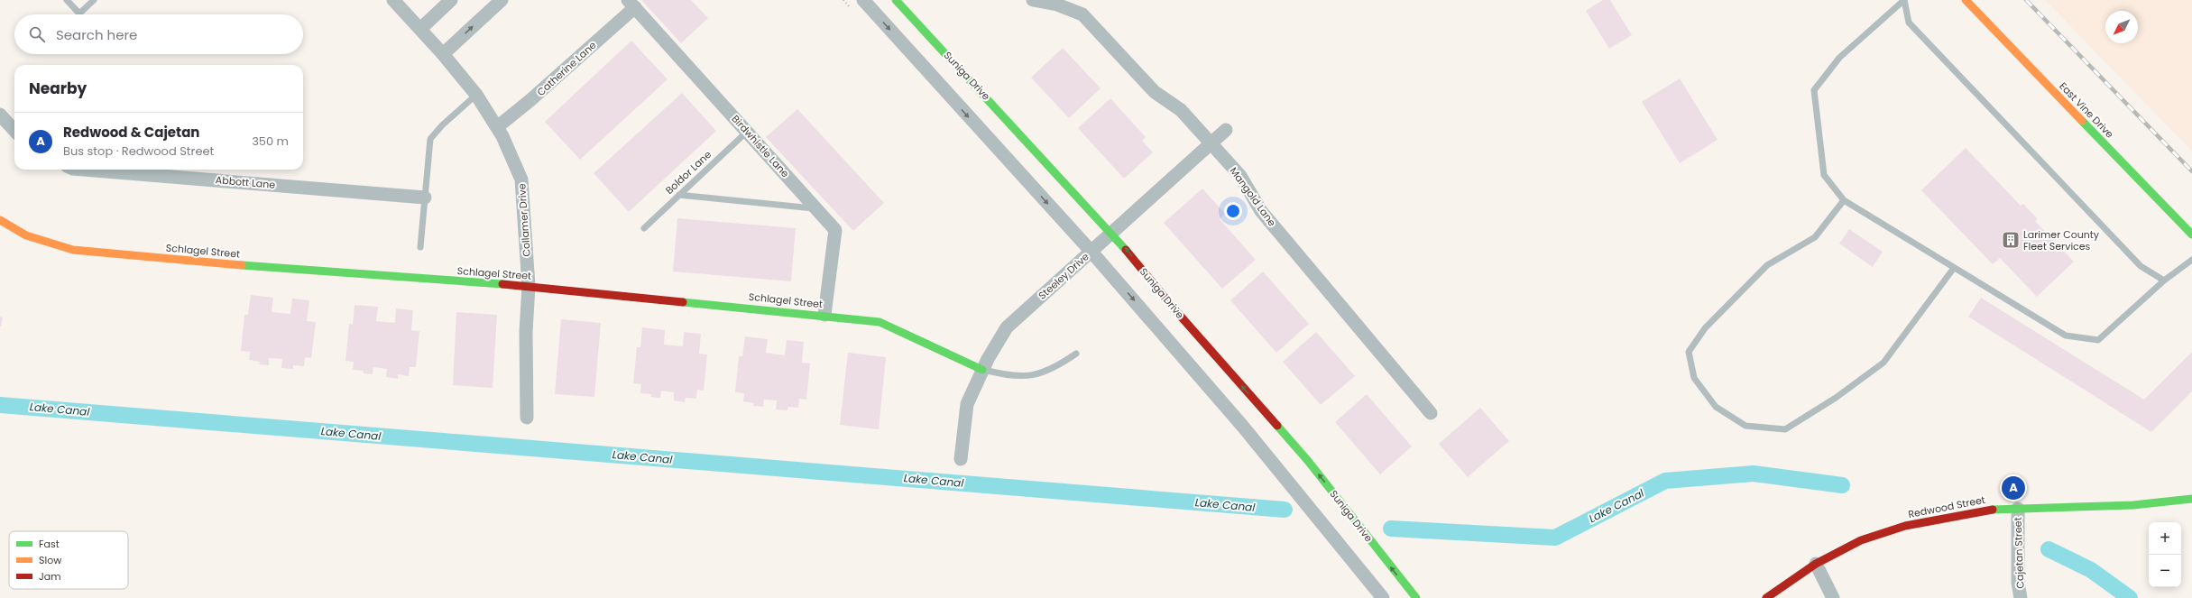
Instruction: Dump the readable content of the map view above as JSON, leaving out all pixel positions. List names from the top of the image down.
{
  "streets": {
    "street": [
      "Catherine Lane",
      "Suniga Drive",
      "East Vine Drive",
      "Birdwhistle Lane",
      "Abbott Lane",
      "Mangold Lane",
      "Collamer Drive",
      "Schlagel Street",
      "Steeley Drive",
      "Redwood Street",
      "Cajetan Street"
    ],
    "lane": ["Boldor Lane"]
  },
  "crossings": [
    ["Catherine Lane", "Birdwhistle Lane"],
    ["Catherine Lane", "Collamer Drive"],
    ["Suniga Drive", "Steeley Drive"],
    ["Birdwhistle Lane", "Boldor Lane"],
    ["Birdwhistle Lane", "Schlagel Street"],
    ["Mangold Lane", "Steeley Drive"],
    ["Collamer Drive", "Schlagel Street"],
    ["Schlagel Street", "Steeley Drive"],
    ["Redwood Street", "Cajetan Street"]
  ],
  "water": ["Lake Canal"],
  "places": {
    "building": ["Larimer County Fleet Services"]
  },
  "legend": ["Fast", "Slow", "Jam"],
  "north": "bottom left",
  "page": {
    "search": "Search here",
    "heading": "Nearby",
    "list": [
      {
        "mark": "A",
        "name": "Redwood & Cajetan",
        "note": "Bus stop · Redwood Street",
        "value": "350 m"
      }
    ],
    "pins": "A",
    "map_buttons": ["+", "−"]
  }
}
